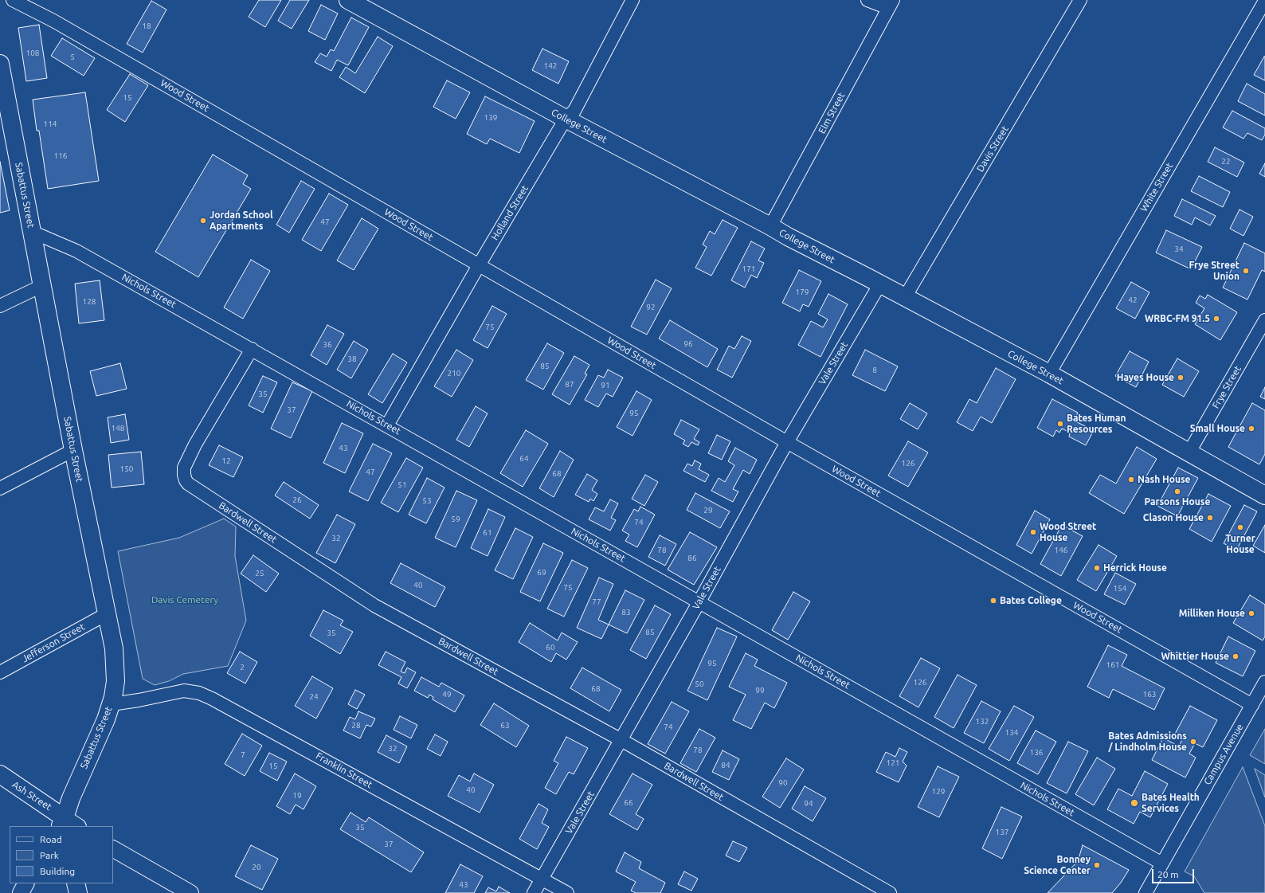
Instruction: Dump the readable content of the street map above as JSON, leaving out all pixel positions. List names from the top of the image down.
{
  "streets": {
    "main road": ["College Street", "Sabattus Street", "Ash Street"],
    "street": [
      "Wood Street",
      "Elm Street",
      "Davis Street",
      "White Street",
      "Holland Street",
      "Nichols Street",
      "Vale Street",
      "Frye Street",
      "Bardwell Street",
      "Jefferson Street",
      "Campus Avenue",
      "Franklin Street"
    ]
  },
  "crossings": [
    ["Wood Street", "Holland Street"],
    ["Wood Street", "Vale Street"],
    ["Wood Street", "Campus Avenue"],
    ["Elm Street", "College Street"],
    ["College Street", "Davis Street"],
    ["College Street", "White Street"],
    ["College Street", "Holland Street"],
    ["College Street", "Vale Street"],
    ["College Street", "Frye Street"],
    ["Sabattus Street", "Nichols Street"],
    ["Sabattus Street", "Jefferson Street"],
    ["Sabattus Street", "Franklin Street"],
    ["Sabattus Street", "Ash Street"],
    ["Holland Street", "Nichols Street"],
    ["Nichols Street", "Vale Street"],
    ["Nichols Street", "Bardwell Street"],
    ["Nichols Street", "Campus Avenue"],
    ["Vale Street", "Bardwell Street"],
    ["Vale Street", "Franklin Street"]
  ],
  "parks": ["Davis Cemetery"],
  "places": [
    "Jordan School Apartments",
    "Frye Street Union",
    "WRBC-FM 91.5",
    "Hayes House",
    "Bates Human Resources",
    "Small House",
    "Nash House",
    "Parsons House",
    "Clason House",
    "Turner House",
    "Wood Street House",
    "Herrick House",
    "Bates College",
    "Milliken House",
    "Whittier House",
    "Bates Admissions / Lindholm House",
    "Bates Health Services",
    "Bonney Science Center"
  ],
  "house_numbers": [
    "18",
    "108",
    "5",
    "142",
    "15",
    "139",
    "114",
    "116",
    "22",
    "47",
    "34",
    "171",
    "179",
    "42",
    "128",
    "92",
    "75",
    "96",
    "36",
    "38",
    "85",
    "8",
    "210",
    "87",
    "91",
    "35",
    "37",
    "95",
    "148",
    "43",
    "64",
    "12",
    "126",
    "150",
    "47",
    "68",
    "51",
    "26",
    "53",
    "29",
    "59",
    "74",
    "61",
    "32",
    "78",
    "146",
    "86",
    "69",
    "25",
    "40",
    "75",
    "154",
    "77",
    "83",
    "85",
    "35",
    "60",
    "95",
    "161",
    "2",
    "126",
    "50",
    "68",
    "99",
    "49",
    "163",
    "24",
    "132",
    "28",
    "63",
    "74",
    "134",
    "32",
    "78",
    "136",
    "7",
    "121",
    "84",
    "15",
    "90",
    "40",
    "129",
    "19",
    "66",
    "94",
    "35",
    "137",
    "37",
    "20",
    "43"
  ],
  "legend": ["Road", "Park", "Building"],
  "scale_bar": "20 m"
}
